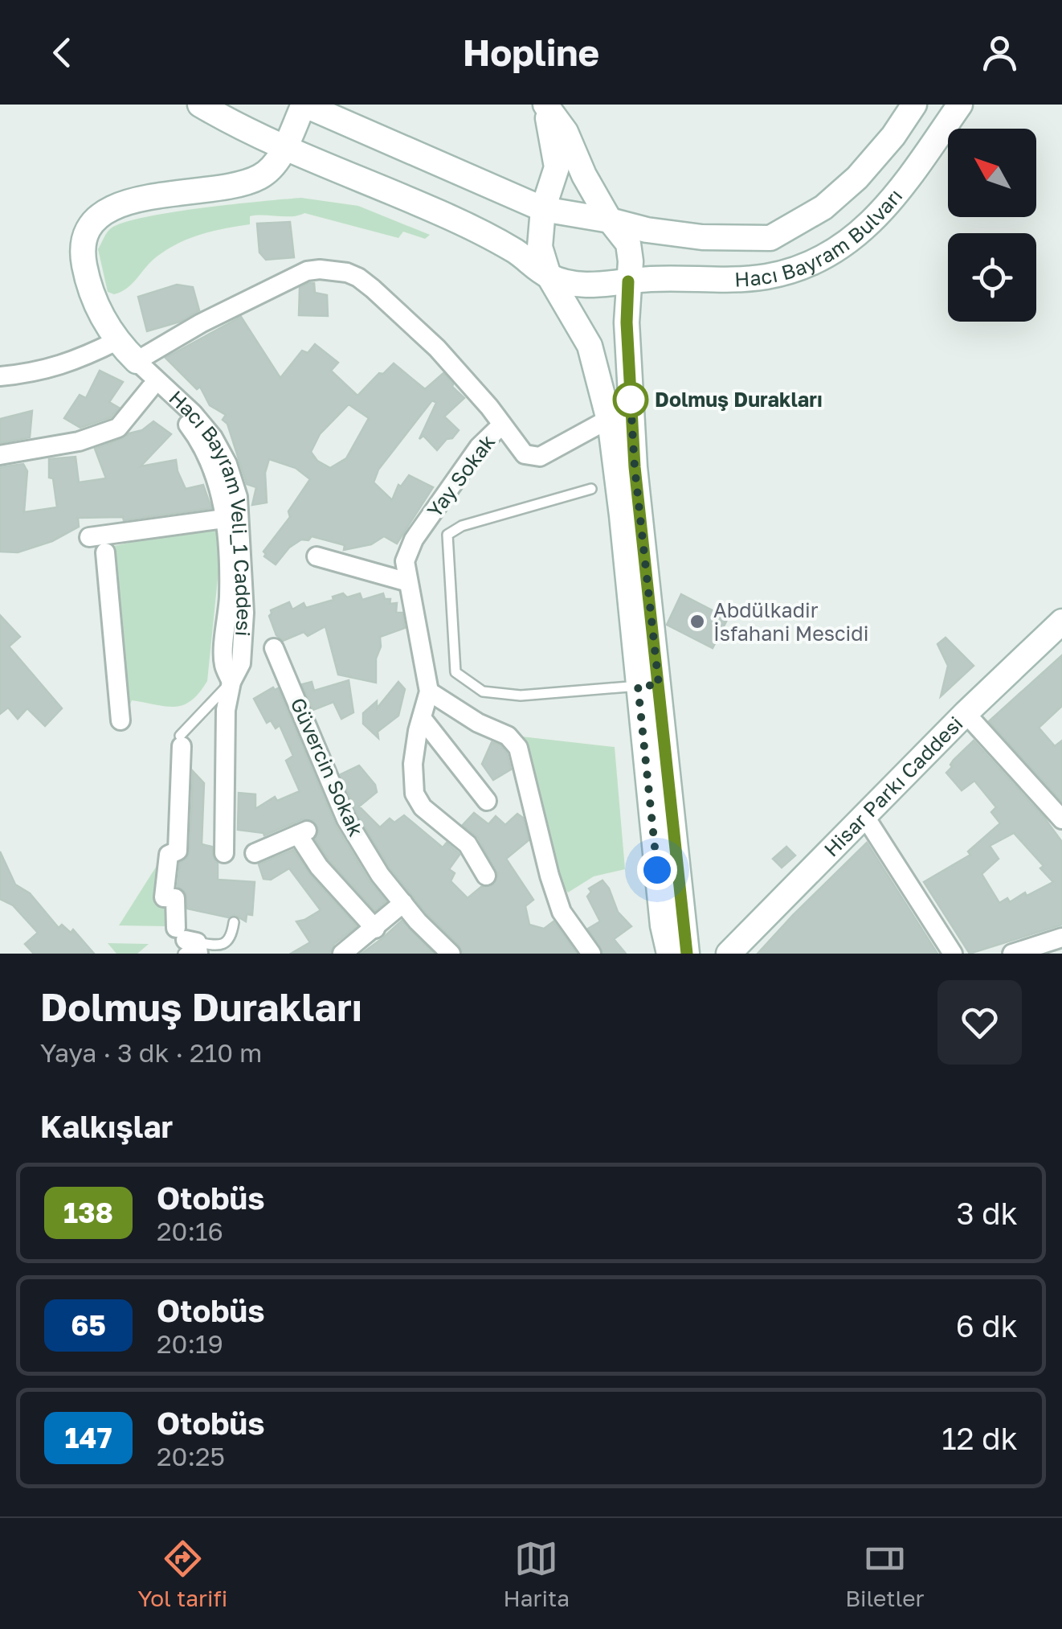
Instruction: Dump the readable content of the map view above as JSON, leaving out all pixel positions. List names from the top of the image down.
{
  "streets": {
    "street": [
      "Hacı Bayram Bulvarı",
      "Yay Sokak",
      "Hacı Bayram Veli_1 Caddesi",
      "Güvercin Sokak",
      "Hisar Parkı Caddesi"
    ]
  },
  "crossings": [
    ["Hacı Bayram Bulvarı", "Hacı Bayram Veli_1 Caddesi"],
    ["Yay Sokak", "Hacı Bayram Veli_1 Caddesi"]
  ],
  "places": ["Dolmuş Durakları", "Abdülkadir İsfahani Mescidi"],
  "lines": ["bus line 138"],
  "north": "top left",
  "page": {
    "header": "Hopline",
    "heading": [
      ["Dolmuş Durakları", "Yaya · 3 dk · 210 m"],
      "Kalkışlar"
    ],
    "list": [
      {
        "mark": "138",
        "name": "Otobüs",
        "note": "20:16",
        "value": "3 dk"
      },
      {
        "mark": "65",
        "name": "Otobüs",
        "note": "20:19",
        "value": "6 dk"
      },
      {
        "mark": "147",
        "name": "Otobüs",
        "note": "20:25",
        "value": "12 dk"
      }
    ],
    "tabs": ["Yol tarifi", "Harita", "Biletler"]
  }
}
